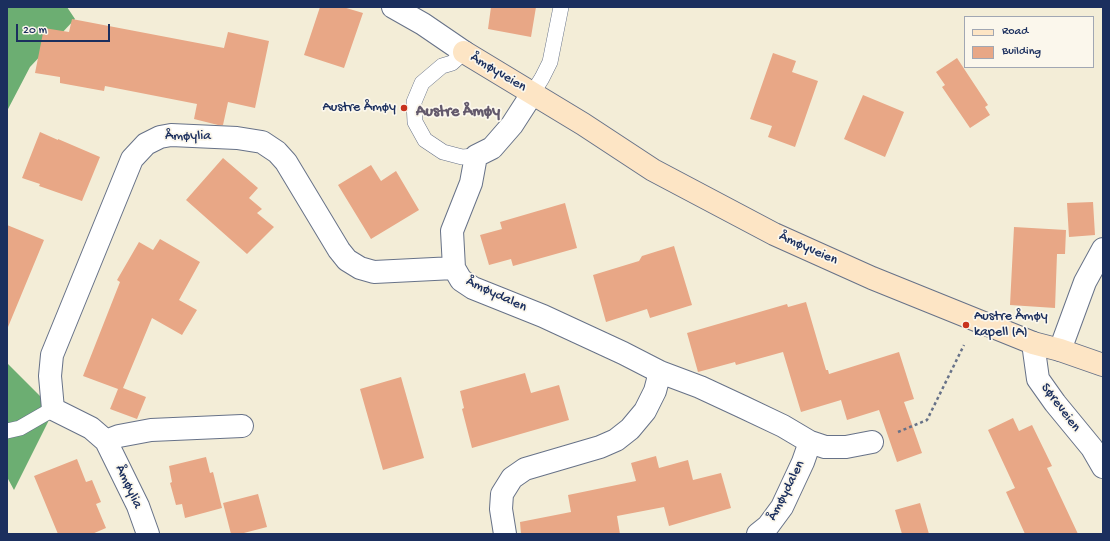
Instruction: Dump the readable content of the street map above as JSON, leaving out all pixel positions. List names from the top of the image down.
{
  "streets": {
    "main road": ["Åmøyveien"],
    "street": ["Åmøylia", "Åmøydalen", "Søreveien"]
  },
  "crossings": [
    ["Åmøyveien", "Åmøydalen"],
    ["Åmøyveien", "Søreveien"],
    ["Åmøylia", "Åmøydalen"]
  ],
  "districts": ["Austre Åmøy"],
  "places": ["Austre Åmøy", "Austre Åmøy kapell (A)"],
  "legend": ["Road", "Building"],
  "scale_bar": "20 m"
}
